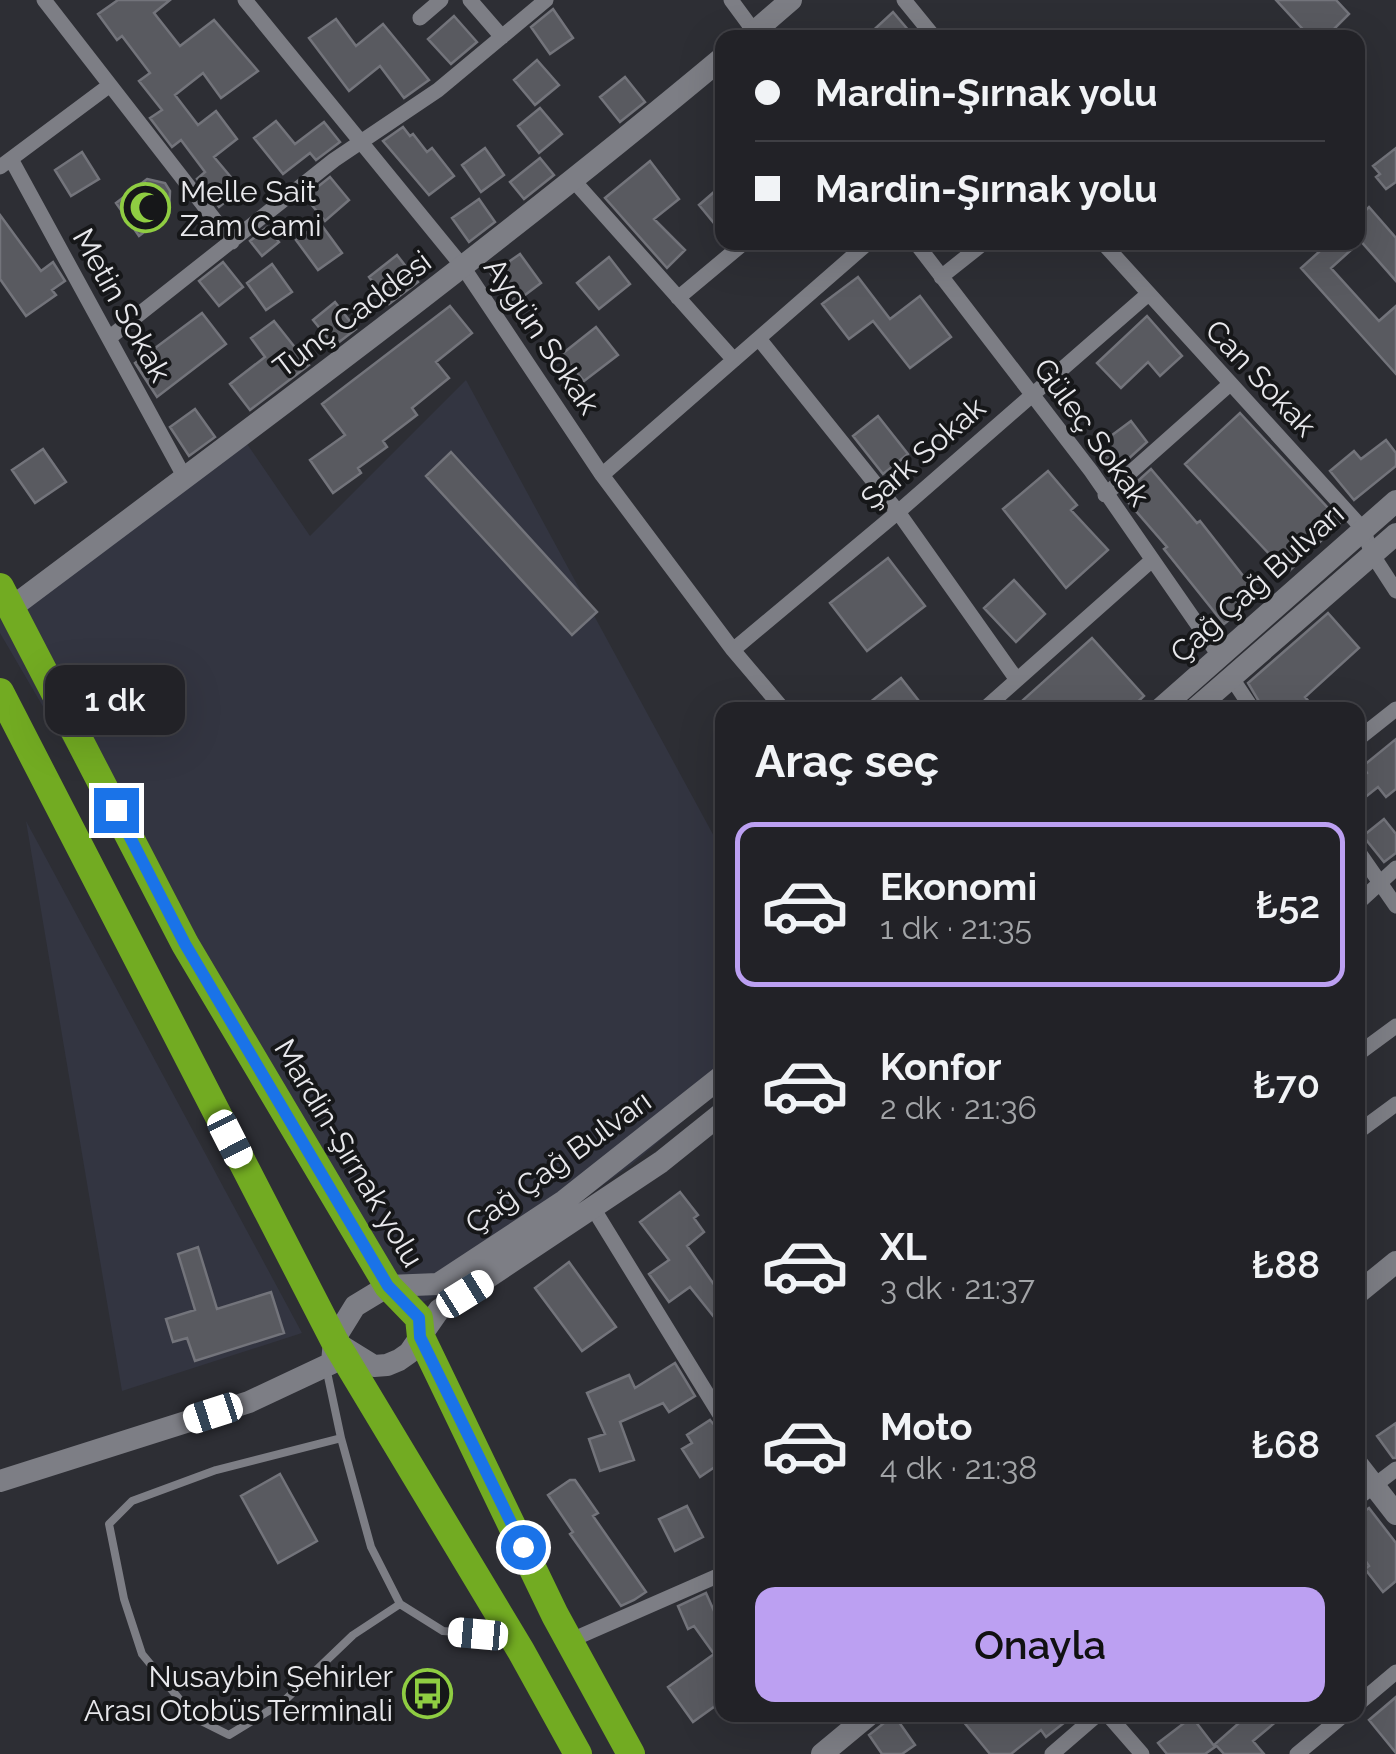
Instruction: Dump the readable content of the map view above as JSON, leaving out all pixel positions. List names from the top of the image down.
{
  "streets": {
    "highway": ["Mardin-Şırnak yolu"],
    "main road": ["Tunç Caddesi", "Çağ Çağ Bulvarı"],
    "street": [
      "Metin Sokak",
      "Aygün Sokak",
      "Can Sokak",
      "Güleç Sokak",
      "Şark Sokak"
    ]
  },
  "crossings": [
    ["Metin Sokak", "Tunç Caddesi"],
    ["Tunç Caddesi", "Aygün Sokak"],
    ["Tunç Caddesi", "Mardin-Şırnak yolu"],
    ["Aygün Sokak", "Şark Sokak"],
    ["Can Sokak", "Şark Sokak"],
    ["Can Sokak", "Çağ Çağ Bulvarı"],
    ["Güleç Sokak", "Şark Sokak"],
    ["Güleç Sokak", "Çağ Çağ Bulvarı"],
    ["Çağ Çağ Bulvarı", "Mardin-Şırnak yolu"]
  ],
  "places": {
    "mosque": ["Melle Sait Zam Cami"],
    "bus stop": ["Nusaybin Şehirler Arası Otobüs Terminali"]
  },
  "page": {
    "banner": ["Mardin-Şırnak yolu", "Mardin-Şırnak yolu"],
    "bubble": "1 dk",
    "heading": "Araç seç",
    "list": [
      {
        "name": "Ekonomi",
        "note": "1 dk · 21:35",
        "value": "₺52"
      },
      {
        "name": "Konfor",
        "note": "2 dk · 21:36",
        "value": "₺70"
      },
      {
        "name": "XL",
        "note": "3 dk · 21:37",
        "value": "₺88"
      },
      {
        "name": "Moto",
        "note": "4 dk · 21:38",
        "value": "₺68"
      }
    ],
    "buttons": "Onayla"
  }
}
